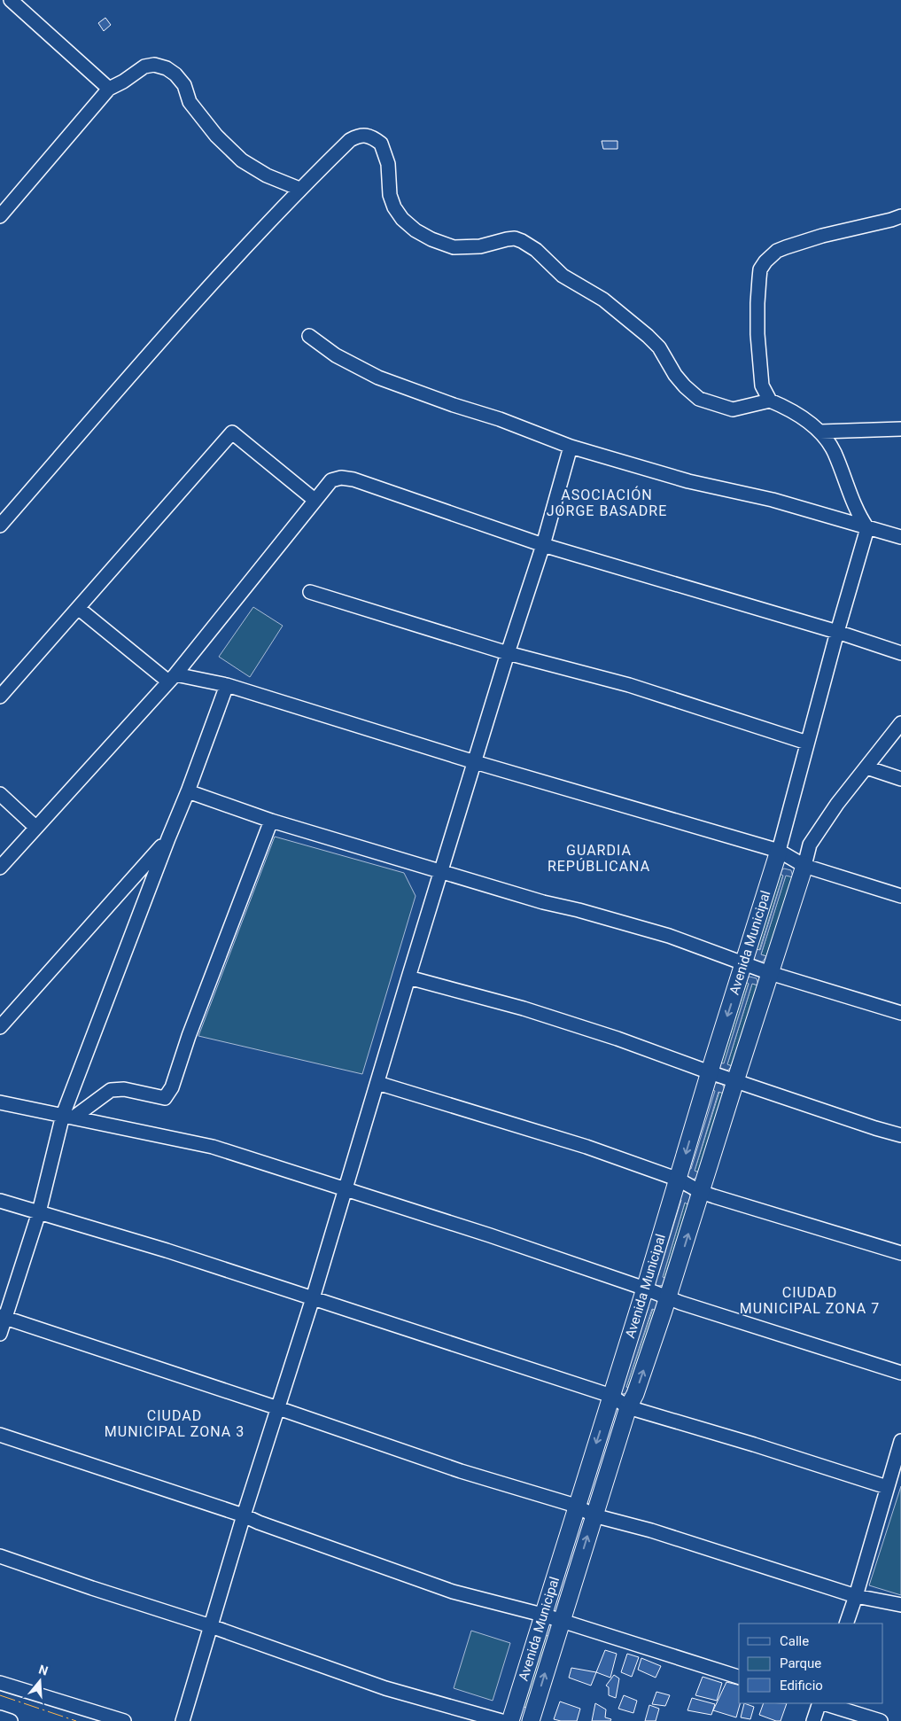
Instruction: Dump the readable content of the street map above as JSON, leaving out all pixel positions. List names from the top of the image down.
{
  "streets": {
    "street": ["Avenida Municipal"]
  },
  "districts": [
    "ASOCIACIÓN JORGE BASADRE",
    "GUARDIA REPÚBLICANA",
    "CIUDAD MUNICIPAL ZONA 7",
    "CIUDAD MUNICIPAL ZONA 3"
  ],
  "legend": ["Calle", "Parque", "Edificio"],
  "north": "top"
}
